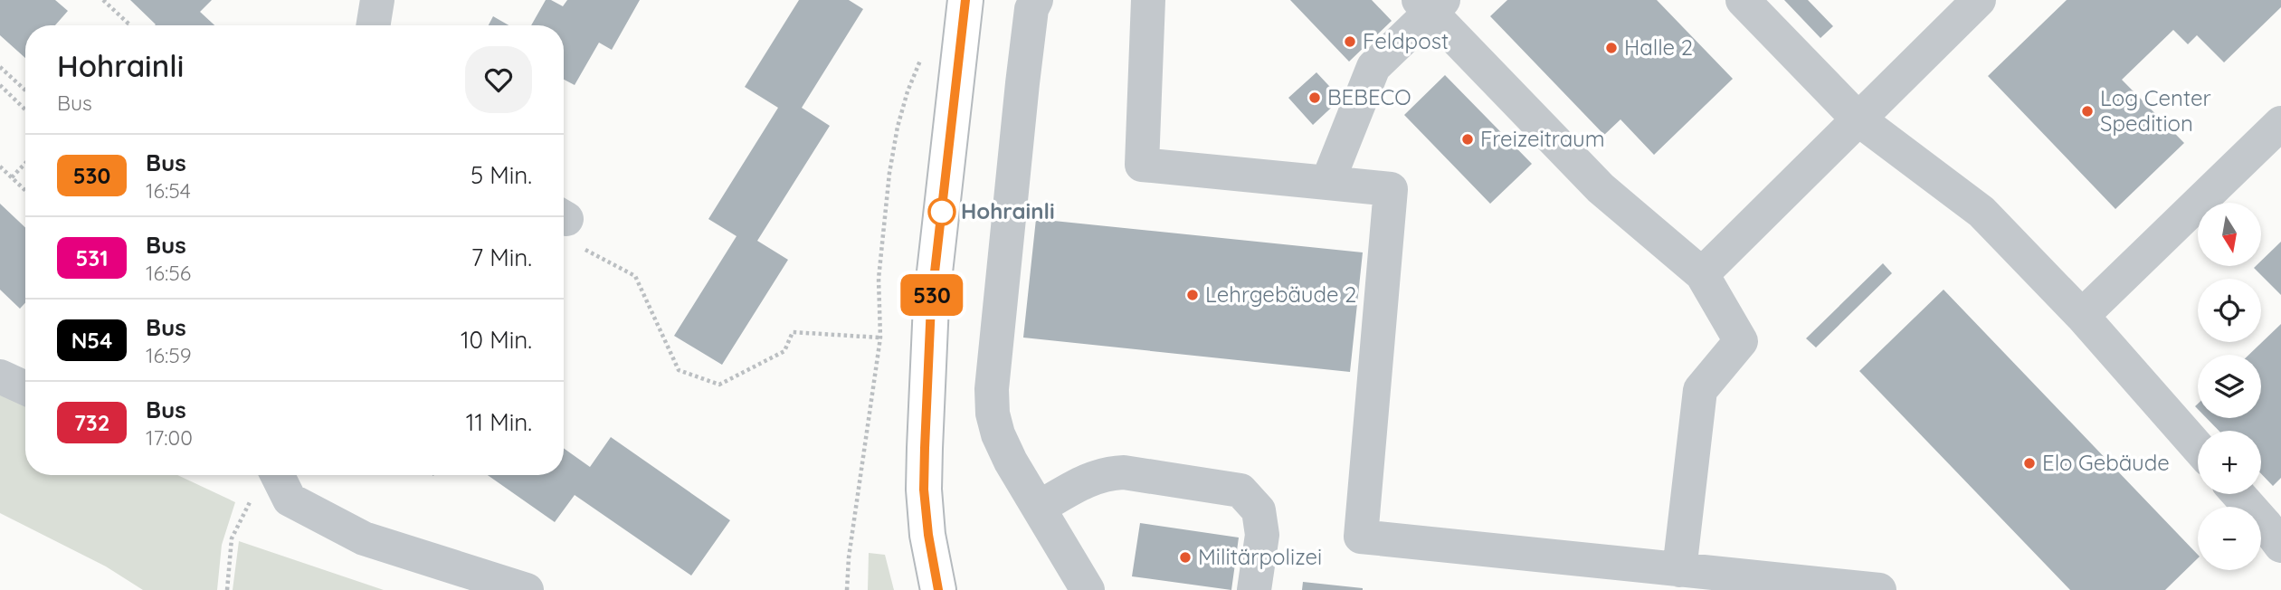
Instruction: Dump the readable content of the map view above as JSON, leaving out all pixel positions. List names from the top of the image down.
{
  "places": [
    "Feldpost",
    "Halle 2",
    "BEBECO",
    "Log Center Spedition",
    "Freizeitraum",
    "Hohrainli",
    "Lehrgebäude 2",
    "Elo Gebäude",
    "Militärpolizei"
  ],
  "lines": ["bus line 530"],
  "north": "bottom",
  "page": {
    "on_map": "530",
    "heading": ["Hohrainli", "Bus"],
    "list": [
      {
        "mark": "530",
        "name": "Bus",
        "note": "16:54",
        "value": "5 Min."
      },
      {
        "mark": "531",
        "name": "Bus",
        "note": "16:56",
        "value": "7 Min."
      },
      {
        "mark": "N54",
        "name": "Bus",
        "note": "16:59",
        "value": "10 Min."
      },
      {
        "mark": "732",
        "name": "Bus",
        "note": "17:00",
        "value": "11 Min."
      }
    ],
    "map_buttons": ["+", "−"]
  }
}
